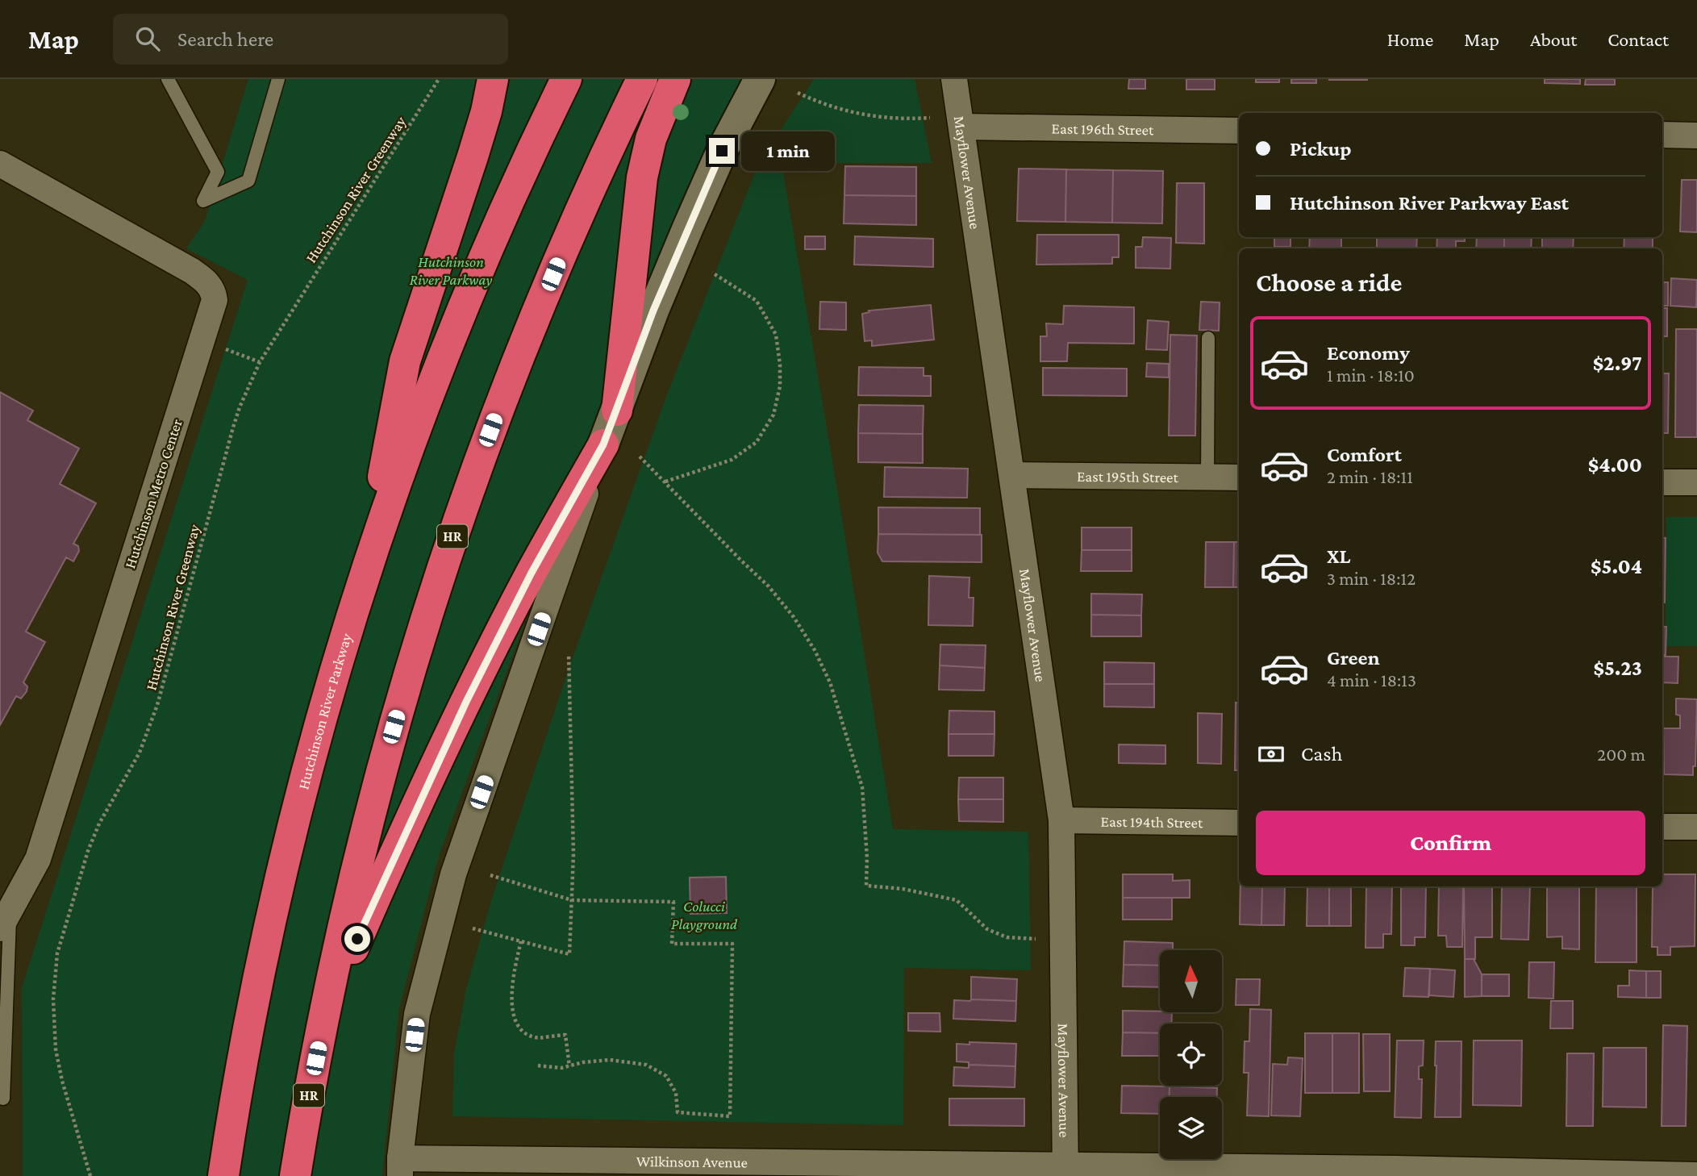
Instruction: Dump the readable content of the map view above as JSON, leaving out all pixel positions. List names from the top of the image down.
{
  "streets": {
    "highway": ["HR", "Hutchinson River Parkway"],
    "street": [
      "East 196th Street",
      "Mayflower Avenue",
      "East 195th Street",
      "Hutchinson Metro Center",
      "East 194th Street",
      "Wilkinson Avenue"
    ],
    "path": ["Hutchinson River Greenway"]
  },
  "crossings": [
    ["East 196th Street", "Mayflower Avenue"],
    ["Mayflower Avenue", "East 195th Street"],
    ["Mayflower Avenue", "East 194th Street"],
    ["Mayflower Avenue", "Wilkinson Avenue"]
  ],
  "parks": ["Hutchinson River Parkway", "Colucci Playground"],
  "north": "top",
  "page": {
    "header": "Map",
    "search": "Search here",
    "nav": [
      "Home",
      "Map",
      "About",
      "Contact"
    ],
    "banner": ["Pickup", "Hutchinson River Parkway East"],
    "bubble": "1 min",
    "heading": "Choose a ride",
    "list": [
      {
        "name": "Economy",
        "note": "1 min · 18:10",
        "value": "$2.97"
      },
      {
        "name": "Comfort",
        "note": "2 min · 18:11",
        "value": "$4.00"
      },
      {
        "name": "XL",
        "note": "3 min · 18:12",
        "value": "$5.04"
      },
      {
        "name": "Green",
        "note": "4 min · 18:13",
        "value": "$5.23"
      }
    ],
    "pay": ["Cash", "200 m"],
    "buttons": "Confirm"
  }
}
